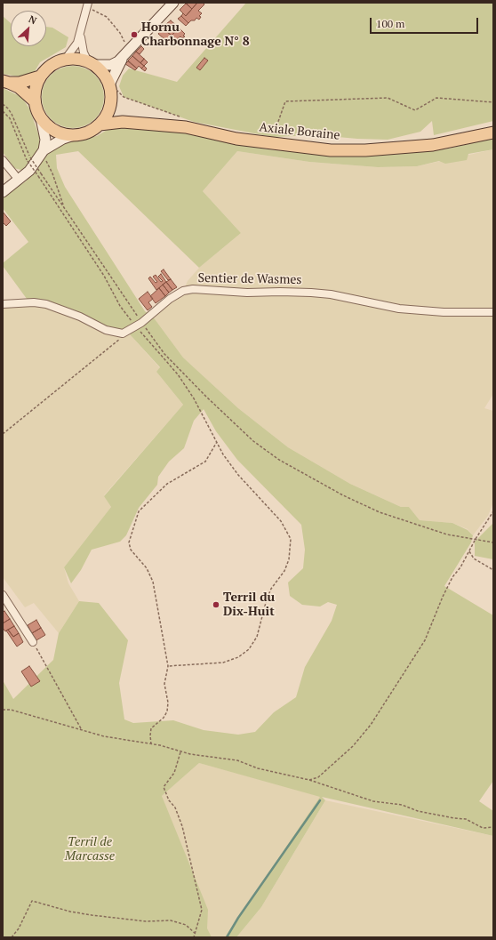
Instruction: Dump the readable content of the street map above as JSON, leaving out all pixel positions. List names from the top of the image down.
{
  "streets": {
    "main road": ["Axiale Boraine"],
    "street": ["Sentier de Wasmes"]
  },
  "parks": ["Terril de Marcasse"],
  "places": ["Hornu Charbonnage N° 8", "Terril du Dix-Huit"],
  "scale_bar": "100 m",
  "north": "top right"
}
